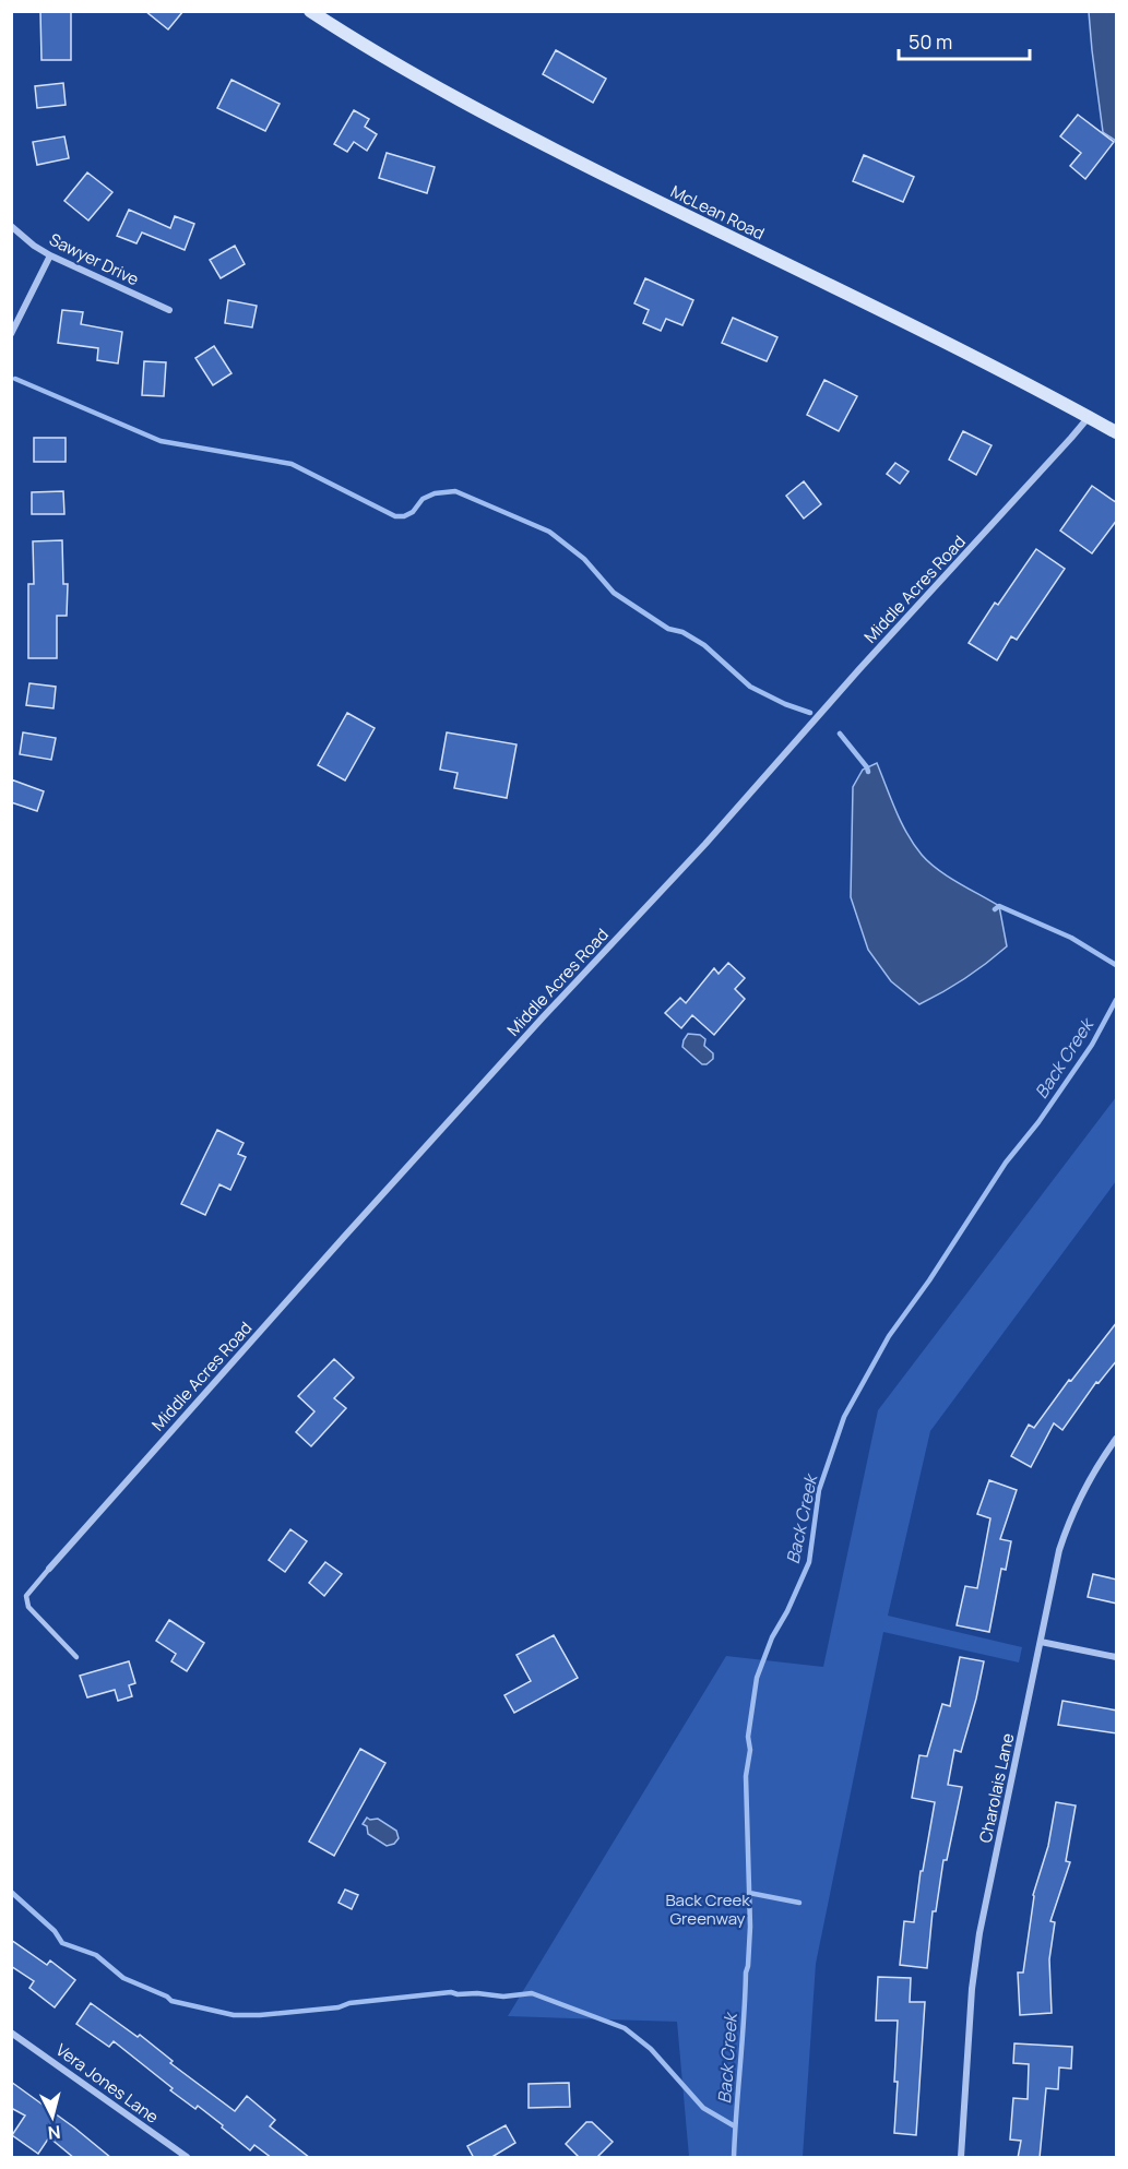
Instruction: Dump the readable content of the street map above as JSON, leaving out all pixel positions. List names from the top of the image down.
{
  "streets": {
    "street": [
      "McLean Road",
      "Sawyer Drive",
      "Middle Acres Road",
      "Charolais Lane",
      "Vera Jones Lane"
    ]
  },
  "crossings": [
    ["McLean Road", "Middle Acres Road"]
  ],
  "water": ["Back Creek"],
  "parks": ["Back Creek Greenway"],
  "scale_bar": "50 m",
  "north": "bottom"
}
